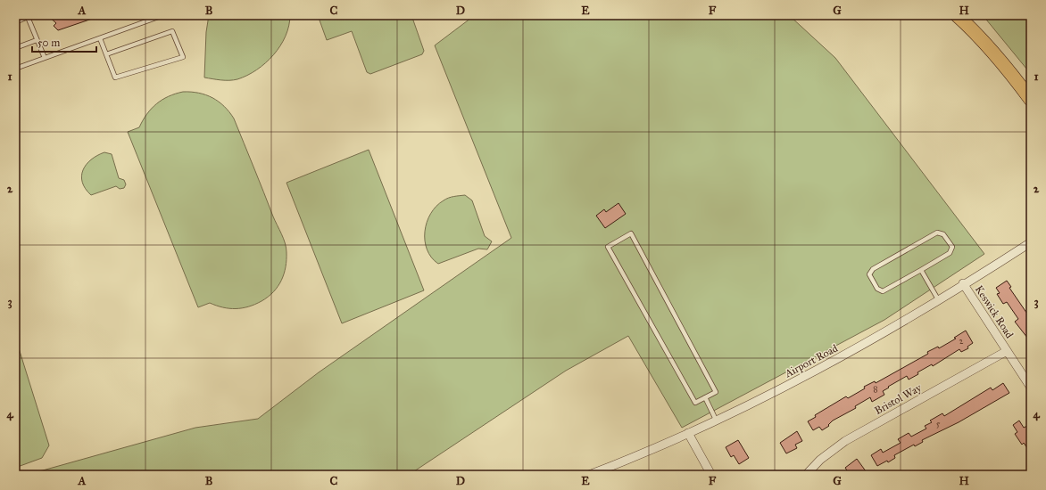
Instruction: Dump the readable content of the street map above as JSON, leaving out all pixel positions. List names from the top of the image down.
{
  "streets": {
    "street": ["Keswick Road", "Airport Road", "Bristol Way"]
  },
  "crossings": [
    ["Keswick Road", "Airport Road"],
    ["Keswick Road", "Bristol Way"]
  ],
  "house_numbers": ["2", "8", "5"],
  "scale_bar": "50 m",
  "grid": {
    "columns": [
      "A",
      "B",
      "C",
      "D",
      "E",
      "F",
      "G",
      "H"
    ],
    "rows": [
      "1",
      "2",
      "3",
      "4"
    ]
  }
}
